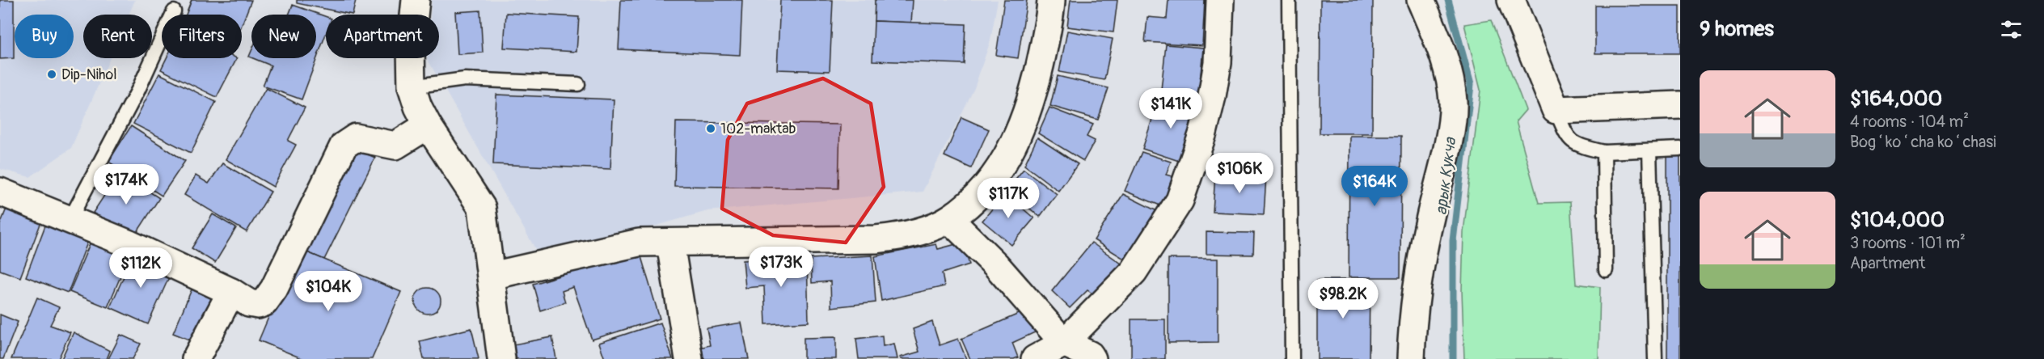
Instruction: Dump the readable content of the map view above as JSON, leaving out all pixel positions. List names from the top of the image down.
{
  "water": ["арык Кукча"],
  "places": ["Dip-Nihol", "102-maktab"],
  "page": {
    "heading": "9 homes",
    "chip": [
      "Buy",
      "Rent",
      "Filters",
      "New",
      "Apartment"
    ],
    "list": [
      {
        "name": "$164,000",
        "note": "4 rooms · 104 m² · Bogʻkoʻcha koʻchasi"
      },
      {
        "name": "$104,000",
        "note": "3 rooms · 101 m² · Apartment"
      }
    ],
    "price": [
      "$141K",
      "$106K",
      "$174K",
      "$164K",
      "$117K",
      "$173K",
      "$112K",
      "$104K",
      "$98.2K"
    ]
  }
}
